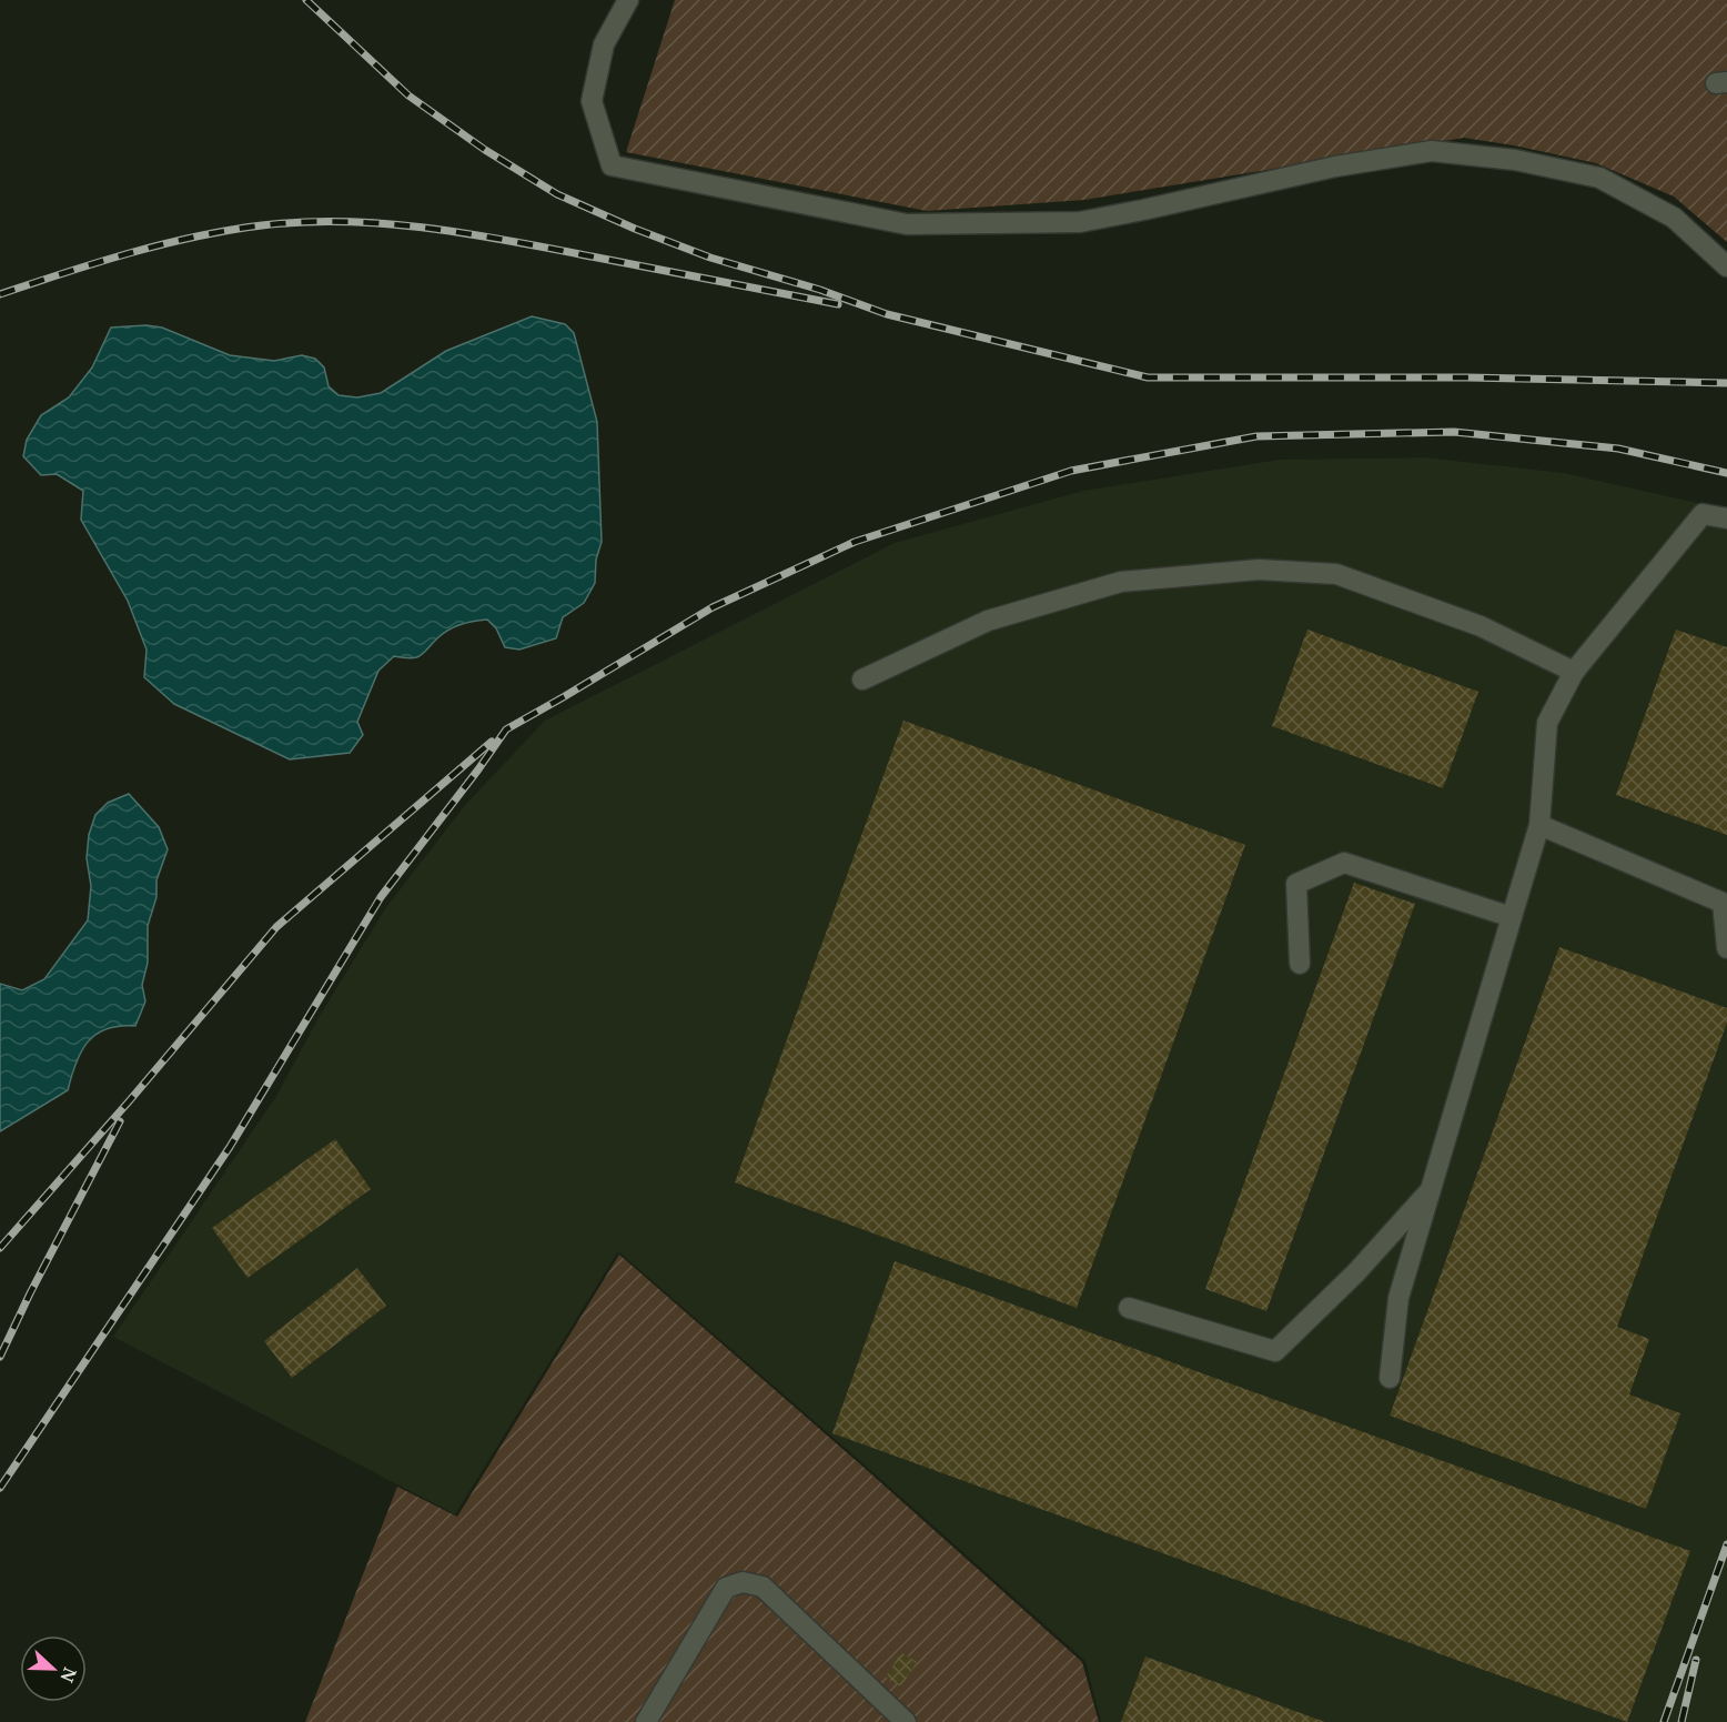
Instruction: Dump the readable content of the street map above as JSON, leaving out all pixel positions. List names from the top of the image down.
{
  "north": "right"
}
